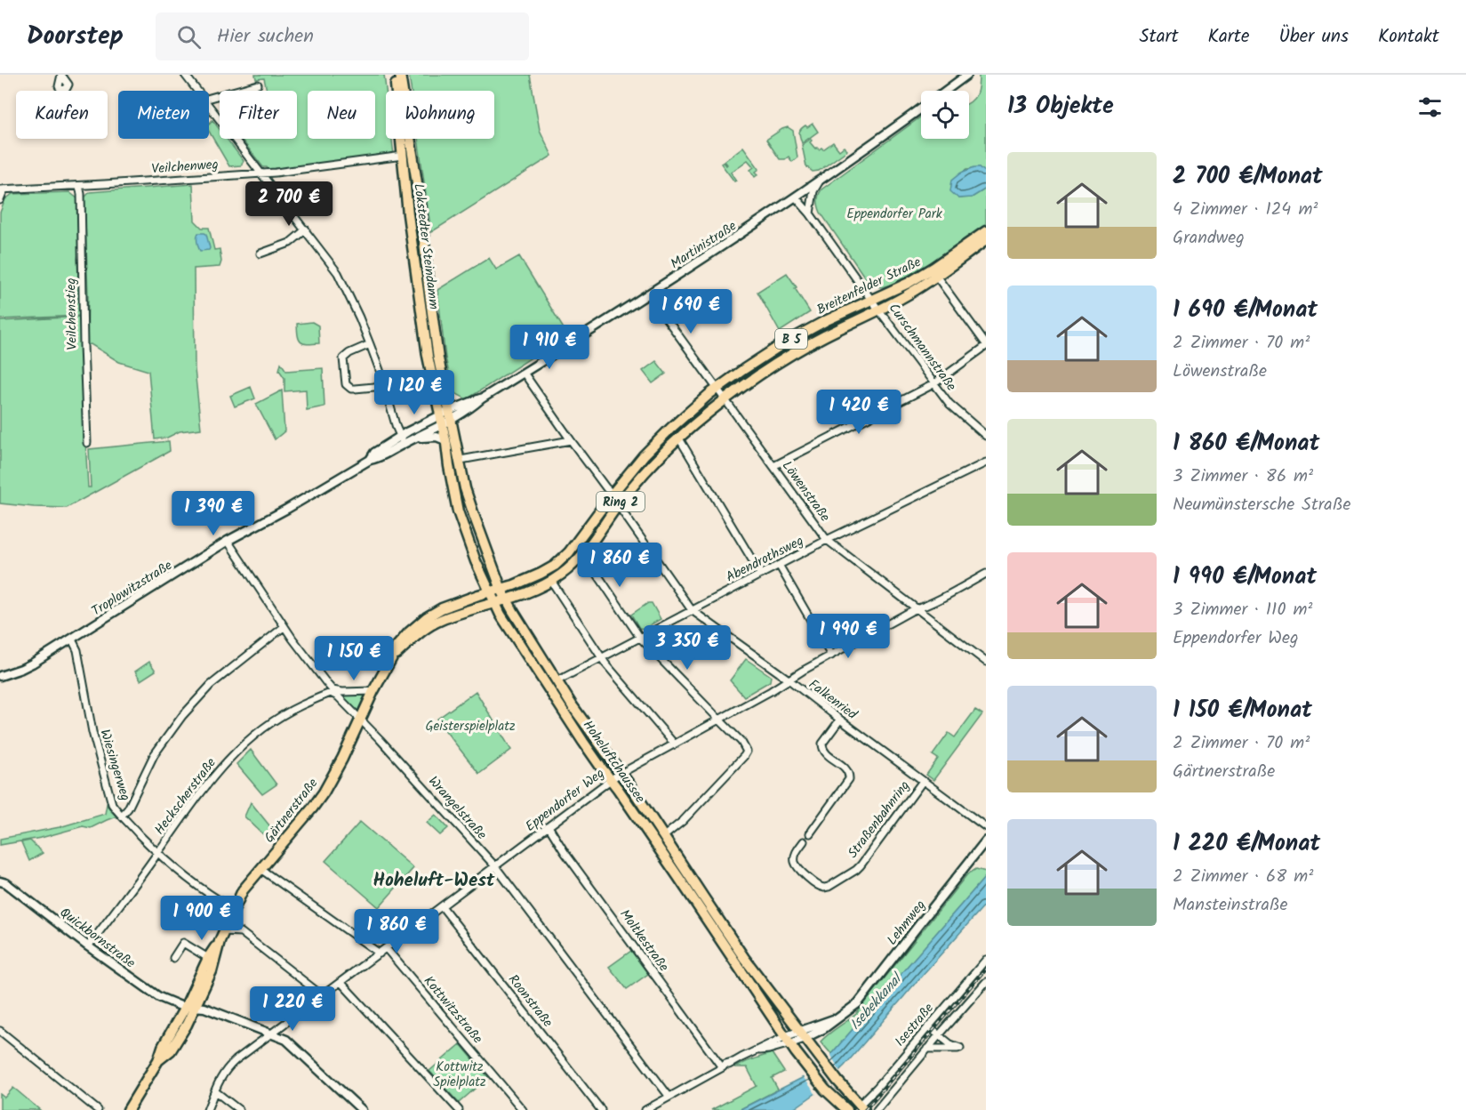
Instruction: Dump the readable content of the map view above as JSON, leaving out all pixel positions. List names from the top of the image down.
{
  "streets": {
    "main road": [
      "Lokstedter Steindamm",
      "Breitenfelder Straße",
      "B 5",
      "Ring 2",
      "Hoheluftchaussee",
      "Gärtnerstraße"
    ],
    "street": [
      "Veilchenweg",
      "Martinistraße",
      "Veilchenstieg",
      "Curschmannstraße",
      "Löwenstraße",
      "Abendrothsweg",
      "Troplowitzstraße",
      "Falkenried",
      "Wiesingerweg",
      "Heckscherstraße",
      "Eppendorfer Weg",
      "Wrangelstraße",
      "Straßenbahnring",
      "Lehmweg",
      "Quickbornstraße",
      "Moltkestraße",
      "Roonstraße",
      "Kottwitzstraße",
      "Isestraße"
    ]
  },
  "crossings": [
    ["Veilchenweg", "Lokstedter Steindamm"],
    ["Veilchenweg", "Veilchenstieg"],
    ["Martinistraße", "Lokstedter Steindamm"],
    ["Martinistraße", "Curschmannstraße"],
    ["Martinistraße", "Löwenstraße"],
    ["Martinistraße", "Troplowitzstraße"],
    ["Martinistraße", "Hoheluftchaussee"],
    ["Lokstedter Steindamm", "Troplowitzstraße"],
    ["Lokstedter Steindamm", "Hoheluftchaussee"],
    ["Breitenfelder Straße", "Curschmannstraße"],
    ["Breitenfelder Straße", "Löwenstraße"],
    ["Breitenfelder Straße", "Falkenried"],
    ["Breitenfelder Straße", "Hoheluftchaussee"],
    ["Breitenfelder Straße", "Gärtnerstraße"],
    ["Löwenstraße", "Abendrothsweg"],
    ["Löwenstraße", "Eppendorfer Weg"],
    ["Abendrothsweg", "Falkenried"],
    ["Abendrothsweg", "Hoheluftchaussee"],
    ["Troplowitzstraße", "Hoheluftchaussee"],
    ["Troplowitzstraße", "Wiesingerweg"],
    ["Troplowitzstraße", "Wrangelstraße"],
    ["Falkenried", "Eppendorfer Weg"],
    ["Falkenried", "Straßenbahnring"],
    ["Hoheluftchaussee", "Eppendorfer Weg"],
    ["Hoheluftchaussee", "Gärtnerstraße"],
    ["Hoheluftchaussee", "Lehmweg"],
    ["Hoheluftchaussee", "Isestraße"],
    ["Wiesingerweg", "Heckscherstraße"],
    ["Wiesingerweg", "Gärtnerstraße"],
    ["Heckscherstraße", "Wrangelstraße"],
    ["Heckscherstraße", "Quickbornstraße"],
    ["Eppendorfer Weg", "Wrangelstraße"],
    ["Eppendorfer Weg", "Quickbornstraße"],
    ["Eppendorfer Weg", "Moltkestraße"],
    ["Eppendorfer Weg", "Roonstraße"],
    ["Eppendorfer Weg", "Kottwitzstraße"],
    ["Wrangelstraße", "Gärtnerstraße"],
    ["Gärtnerstraße", "Quickbornstraße"]
  ],
  "districts": ["Hoheluft-West"],
  "water": ["Isebekkanal"],
  "parks": ["Eppendorfer Park", "Geisterspielplatz", "Kottwitz Spielplatz"],
  "page": {
    "header": "Doorstep",
    "search": "Hier suchen",
    "nav": [
      "Start",
      "Karte",
      "Über uns",
      "Kontakt"
    ],
    "heading": "13 Objekte",
    "chip": [
      "Kaufen",
      "Mieten",
      "Filter",
      "Neu",
      "Wohnung"
    ],
    "list": [
      {
        "name": "2 700 €/Monat",
        "note": "4 Zimmer · 124 m² · Grandweg"
      },
      {
        "name": "1 690 €/Monat",
        "note": "2 Zimmer · 70 m² · Löwenstraße"
      },
      {
        "name": "1 860 €/Monat",
        "note": "3 Zimmer · 86 m² · Neumünstersche Straße"
      },
      {
        "name": "1 990 €/Monat",
        "note": "3 Zimmer · 110 m² · Eppendorfer Weg"
      },
      {
        "name": "1 150 €/Monat",
        "note": "2 Zimmer · 70 m² · Gärtnerstraße"
      },
      {
        "name": "1 220 €/Monat",
        "note": "2 Zimmer · 68 m² · Mansteinstraße"
      }
    ],
    "price": [
      "2 700 €",
      "1 690 €",
      "1 910 €",
      "1 120 €",
      "1 420 €",
      "1 390 €",
      "1 860 €",
      "1 990 €",
      "3 350 €",
      "1 150 €",
      "1 900 €",
      "1 860 €",
      "1 220 €"
    ]
  }
}
